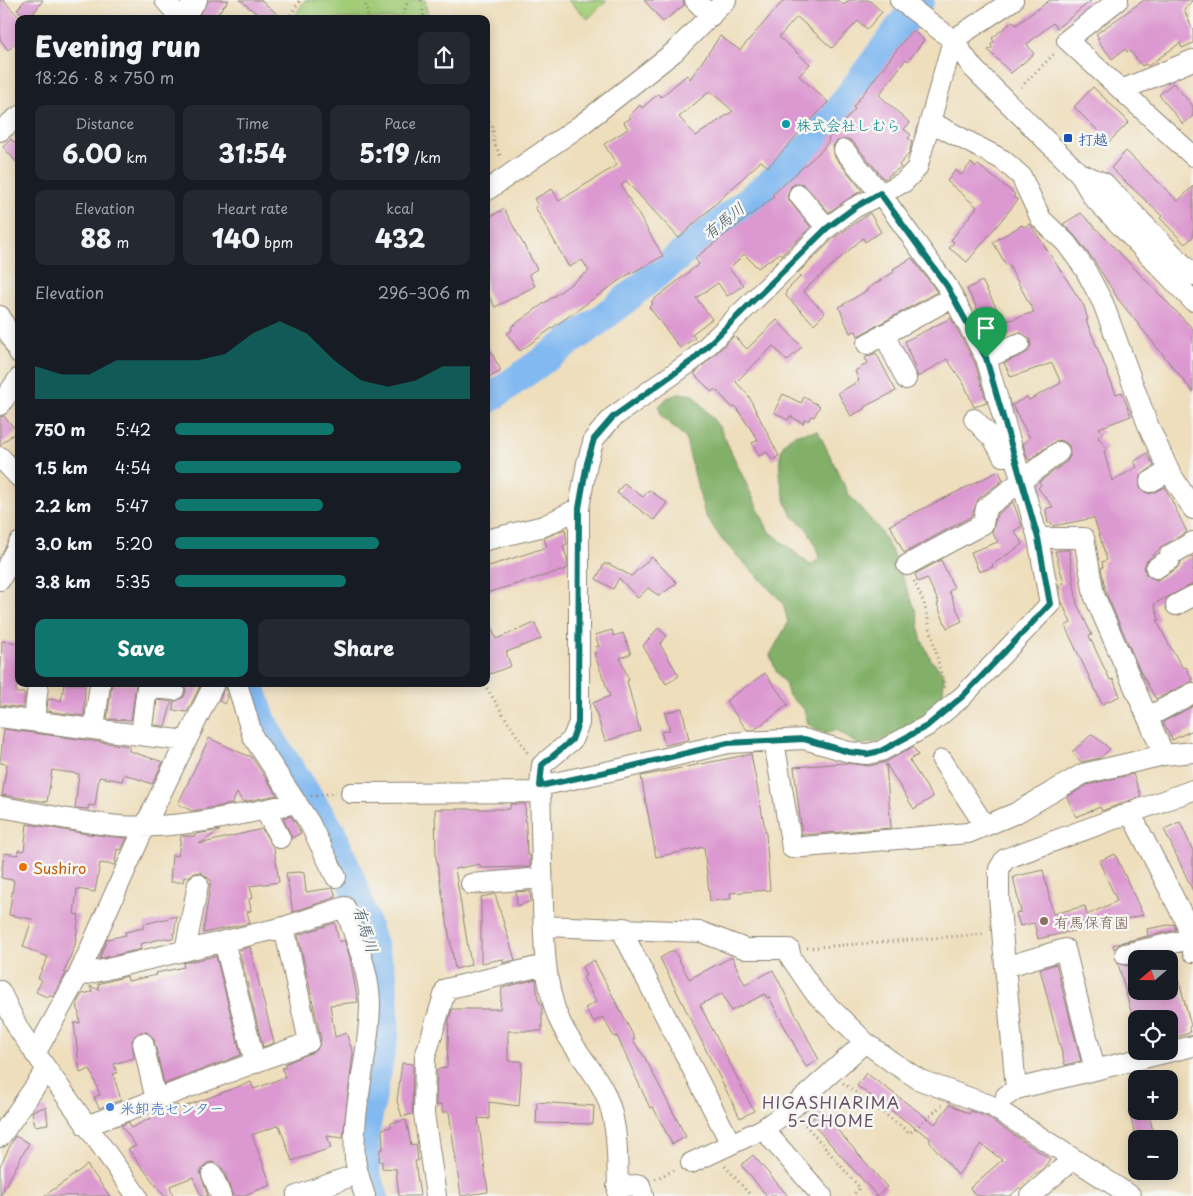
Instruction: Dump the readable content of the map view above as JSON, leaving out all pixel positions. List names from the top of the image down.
{
  "districts": ["HIGASHIARIMA 5-CHOME"],
  "water": ["有馬川"],
  "places": {
    "other": [
      "株式会社しむら",
      "Sushiro",
      "有馬保育園",
      "米卸売センター"
    ],
    "transit": ["打越"]
  },
  "north": "left",
  "page": {
    "heading": ["Evening run", "18:26 · 8 × 750 m"],
    "stats": [
      ["Distance", "6.00 km"],
      ["Time", "31:54"],
      ["Pace", "5:19 /km"],
      ["Elevation", "88 m"],
      ["Heart rate", "140 bpm"],
      ["kcal", "432"]
    ],
    "chart": ["Elevation", "296–306 m"],
    "list": [
      {
        "name": "750 m",
        "note": "5:42"
      },
      {
        "name": "1.5 km",
        "note": "4:54"
      },
      {
        "name": "2.2 km",
        "note": "5:47"
      },
      {
        "name": "3.0 km",
        "note": "5:20"
      },
      {
        "name": "3.8 km",
        "note": "5:35"
      }
    ],
    "buttons": ["Save", "Share"],
    "map_buttons": ["+", "−"]
  }
}
